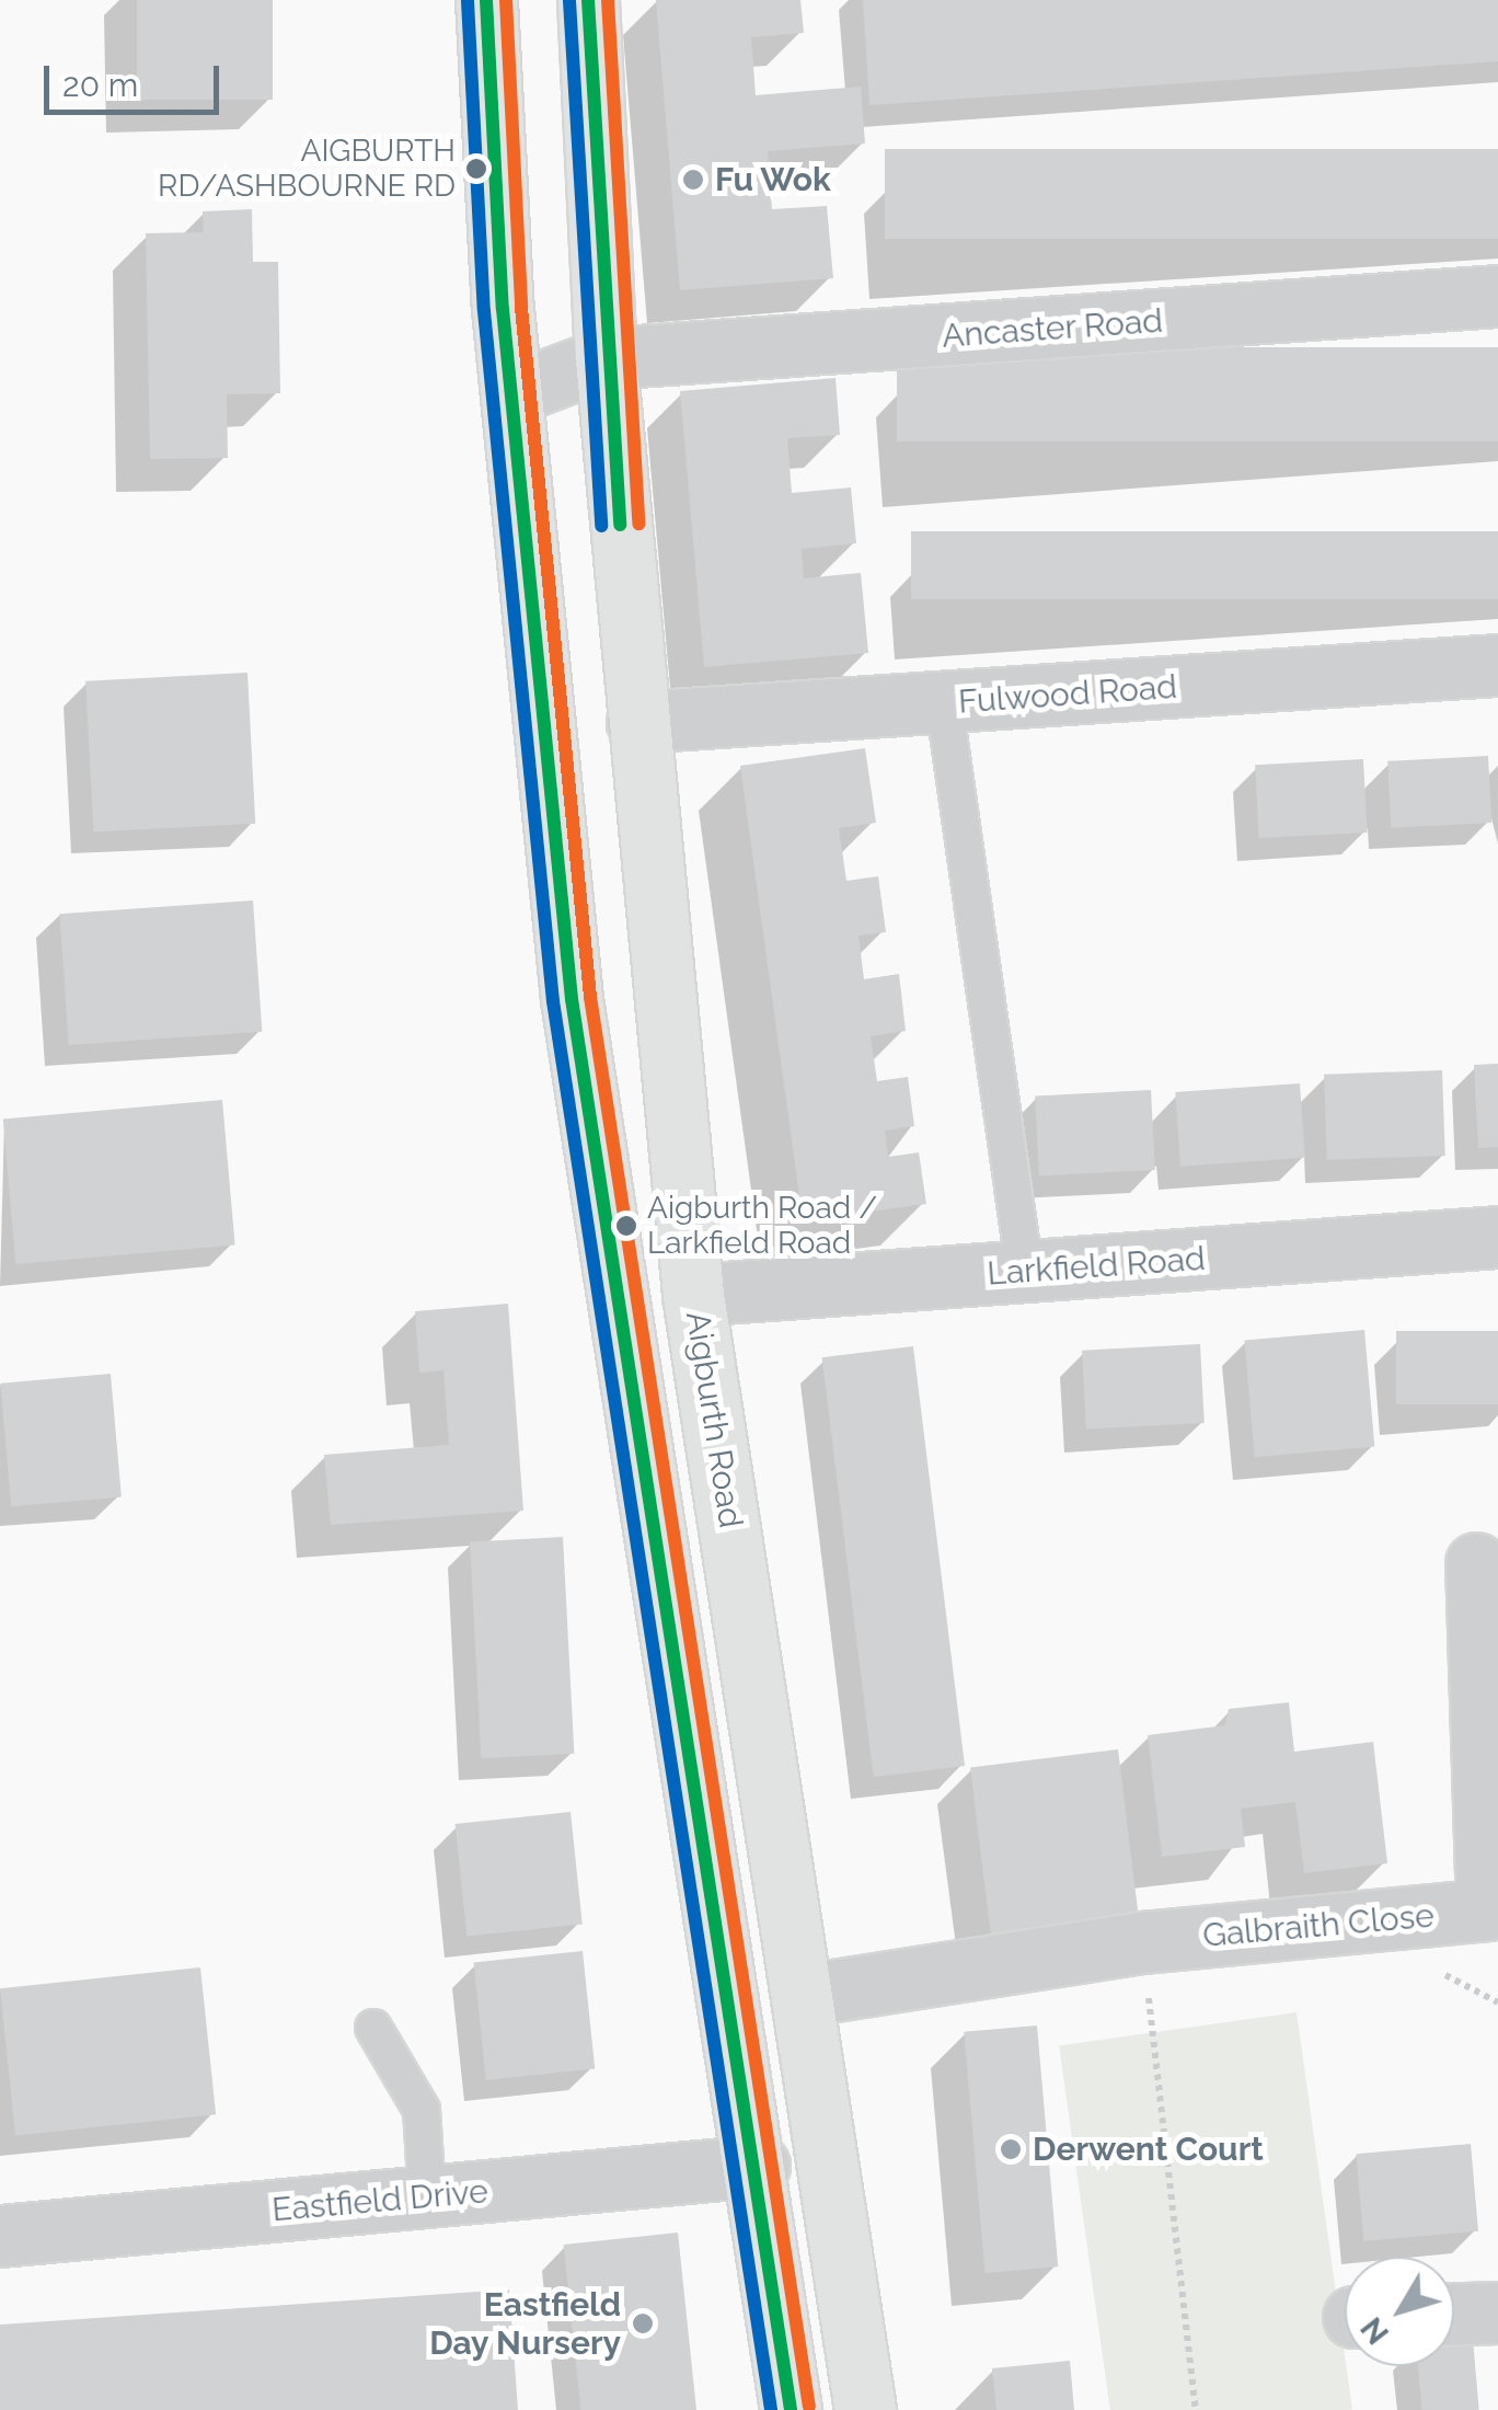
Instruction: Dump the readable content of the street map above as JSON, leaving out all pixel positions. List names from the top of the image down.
{
  "streets": {
    "highway": ["Aigburth Road"],
    "street": [
      "Ancaster Road",
      "Fulwood Road",
      "Larkfield Road",
      "Galbraith Close",
      "Eastfield Drive"
    ]
  },
  "crossings": [
    ["Ancaster Road", "Aigburth Road"],
    ["Fulwood Road", "Aigburth Road"],
    ["Larkfield Road", "Aigburth Road"],
    ["Aigburth Road", "Galbraith Close"]
  ],
  "places": [
    "AIGBURTH RD/ASHBOURNE RD",
    "Fu Wok",
    "Aigburth Road / Larkfield Road",
    "Derwent Court",
    "Eastfield Day Nursery"
  ],
  "scale_bar": "20 m",
  "north": "bottom left"
}
